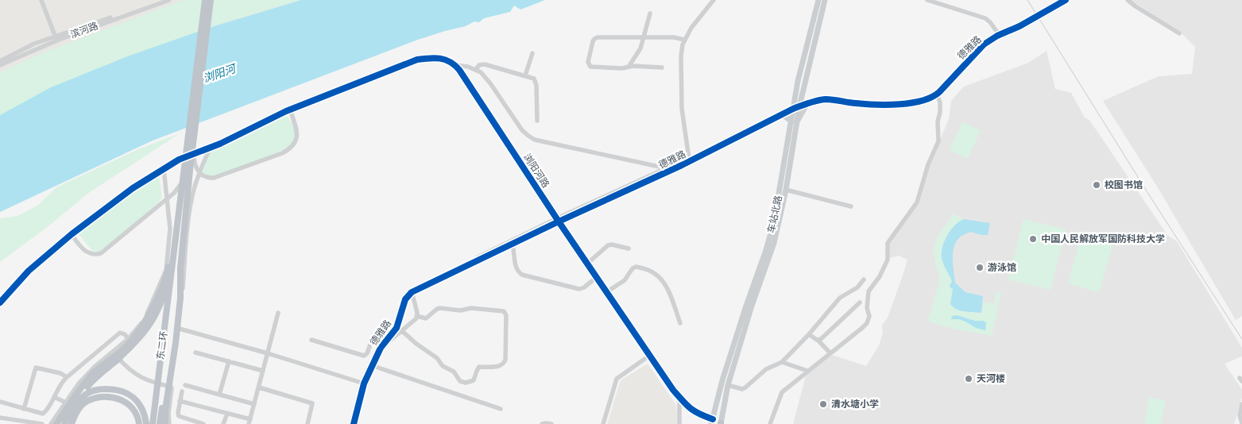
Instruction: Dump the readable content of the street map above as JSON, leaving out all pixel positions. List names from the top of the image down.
{
  "streets": {
    "highway": ["东二环"],
    "main road": ["车站北路"],
    "street": ["滨河路", "德雅路", "浏阳河路"]
  },
  "crossings": [
    ["德雅路", "浏阳河路"],
    ["德雅路", "车站北路"],
    ["浏阳河路", "车站北路"]
  ],
  "water": ["浏阳河"],
  "places": [
    "校图书馆",
    "中国人民解放军国防科技大学",
    "游泳馆",
    "天河楼",
    "清水塘小学"
  ]
}
